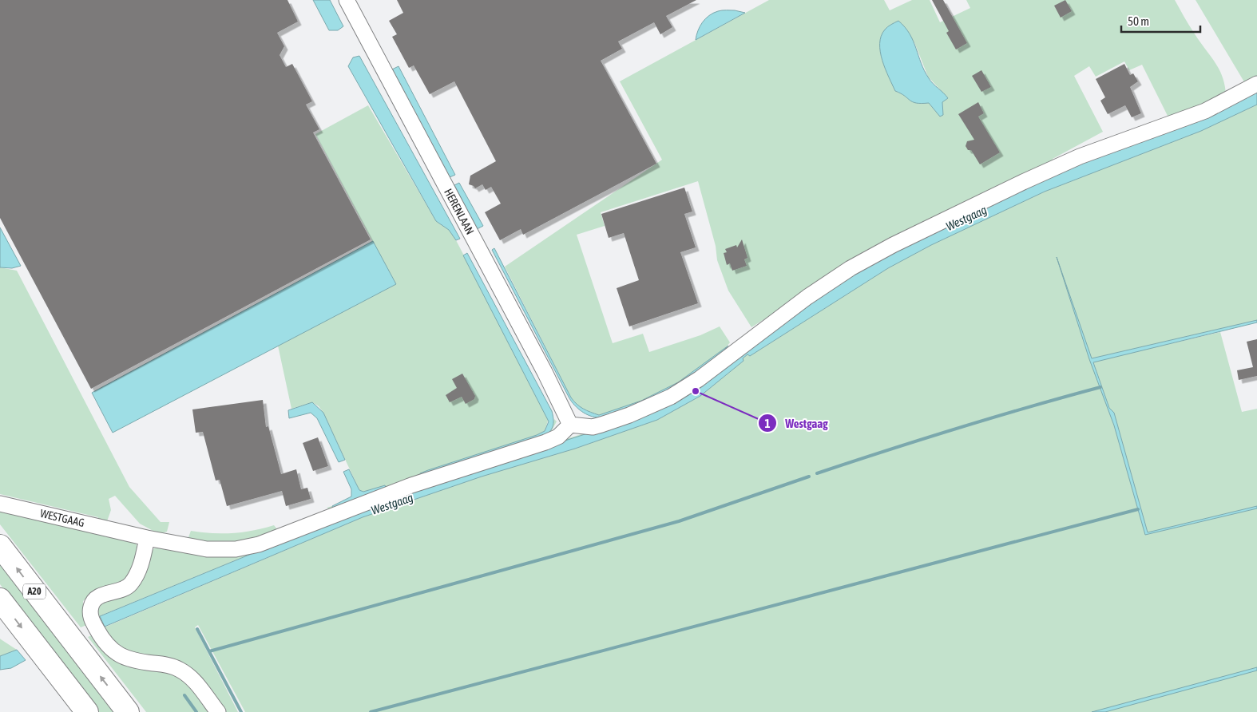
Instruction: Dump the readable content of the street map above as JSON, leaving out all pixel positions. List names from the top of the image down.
{
  "streets": {
    "highway": ["A20"],
    "street": ["HERENLAAN", "WESTGAAG"]
  },
  "crossings": [
    ["HERENLAAN", "WESTGAAG"]
  ],
  "water": ["Westgaag"],
  "places": ["Westgaag"],
  "scale_bar": "50 m"
}
